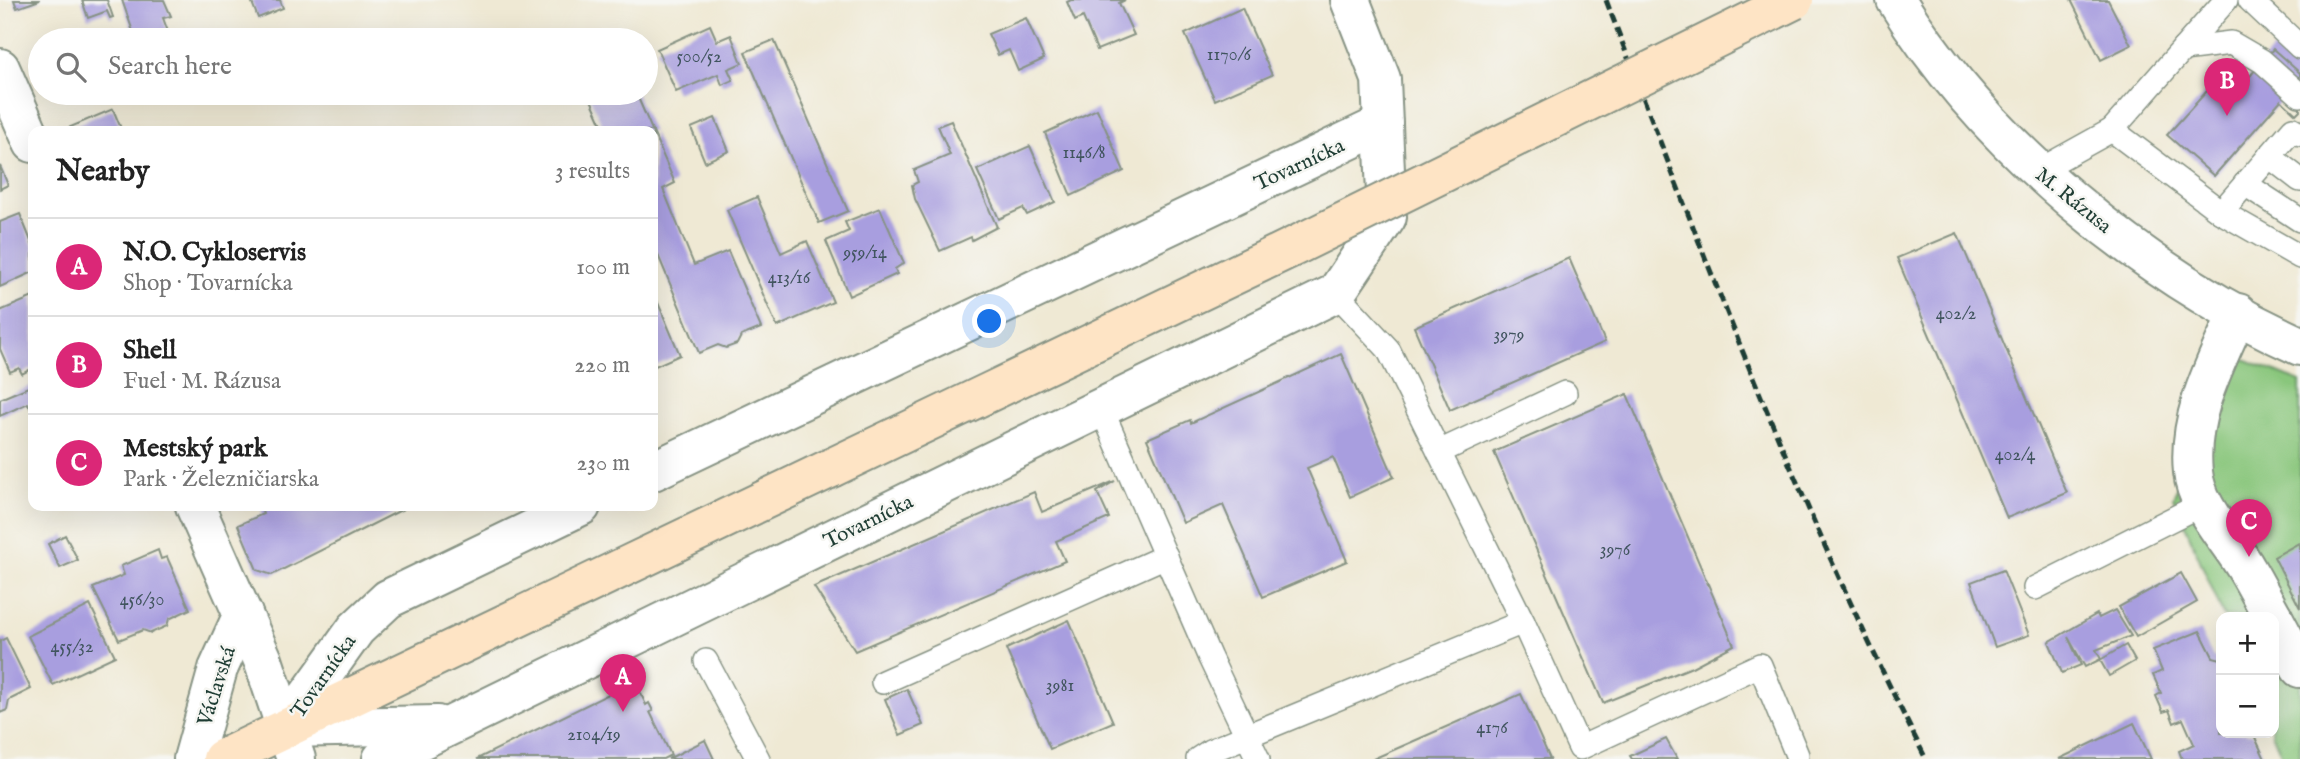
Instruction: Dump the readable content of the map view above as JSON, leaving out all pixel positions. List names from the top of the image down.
{
  "streets": {
    "main road": ["Tovarnícka"],
    "street": ["M. Rázusa", "Václavská"]
  },
  "crossings": [
    ["Tovarnícka", "Václavská"]
  ],
  "house_numbers": [
    "1170/6",
    "500/52",
    "1146/8",
    "959/14",
    "413/16",
    "402/2",
    "3979",
    "402/4",
    "3976",
    "456/30",
    "455/32",
    "3981",
    "4176",
    "2104/19"
  ],
  "page": {
    "search": "Search here",
    "pins": ["B", "C", "A"],
    "heading": ["Nearby", "3 results"],
    "list": [
      {
        "mark": "A",
        "name": "N.O. Cykloservis",
        "note": "Shop · Tovarnícka",
        "value": "100 m"
      },
      {
        "mark": "B",
        "name": "Shell",
        "note": "Fuel · M. Rázusa",
        "value": "220 m"
      },
      {
        "mark": "C",
        "name": "Mestský park",
        "note": "Park · Železničiarska",
        "value": "230 m"
      }
    ],
    "map_buttons": ["+", "−"]
  }
}
